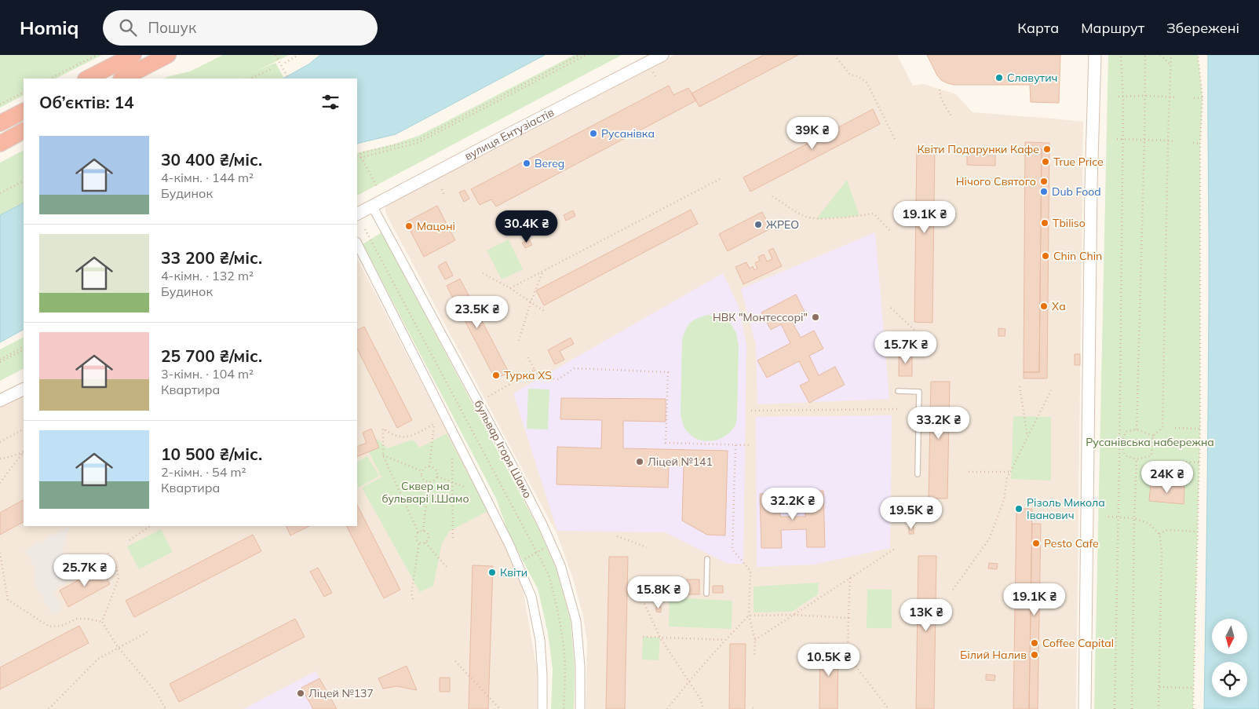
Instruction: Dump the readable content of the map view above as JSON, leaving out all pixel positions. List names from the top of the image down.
{
  "streets": {
    "main road": ["вулиця Ентузіастів"],
    "street": ["бульвар Ігоря Шамо"]
  },
  "crossings": [
    ["вулиця Ентузіастів", "бульвар Ігоря Шамо"]
  ],
  "parks": ["Русанівська набережна", "Сквер на бульварі І.Шамо"],
  "places": [
    "Славутич",
    "Русанівка",
    "Квіти Подарунки Кафе",
    "True Price",
    "Bereg",
    "Нічого Святого",
    "Dub Food",
    "Tbiliso",
    "ЖРЕО",
    "Мацоні",
    "Chin Chin",
    "Ха",
    "НВК \"Монтессорі\"",
    "Турка XS",
    "Ліцей №141",
    "Різоль Микола Іванович",
    "Pesto Cafe",
    "Квіти",
    "Coffee Capital",
    "Білий Налив",
    "Ліцей №137"
  ],
  "north": "bottom",
  "page": {
    "header": "Homiq",
    "search": "Пошук",
    "nav": ["Карта", "Маршрут", "Збережені"],
    "heading": "Об’єктів: 14",
    "price": [
      "39K ₴",
      "19.1K ₴",
      "30.4K ₴",
      "23.5K ₴",
      "15.7K ₴",
      "33.2K ₴",
      "24K ₴",
      "32.2K ₴",
      "19.5K ₴",
      "25.7K ₴",
      "15.8K ₴",
      "19.1K ₴",
      "13K ₴",
      "10.5K ₴"
    ],
    "list": [
      {
        "name": "30 400 ₴/міс.",
        "note": "4-кімн. · 144 m² · Будинок"
      },
      {
        "name": "33 200 ₴/міс.",
        "note": "4-кімн. · 132 m² · Будинок"
      },
      {
        "name": "25 700 ₴/міс.",
        "note": "3-кімн. · 104 m² · Квартира"
      },
      {
        "name": "10 500 ₴/міс.",
        "note": "2-кімн. · 54 m² · Квартира"
      }
    ]
  }
}
